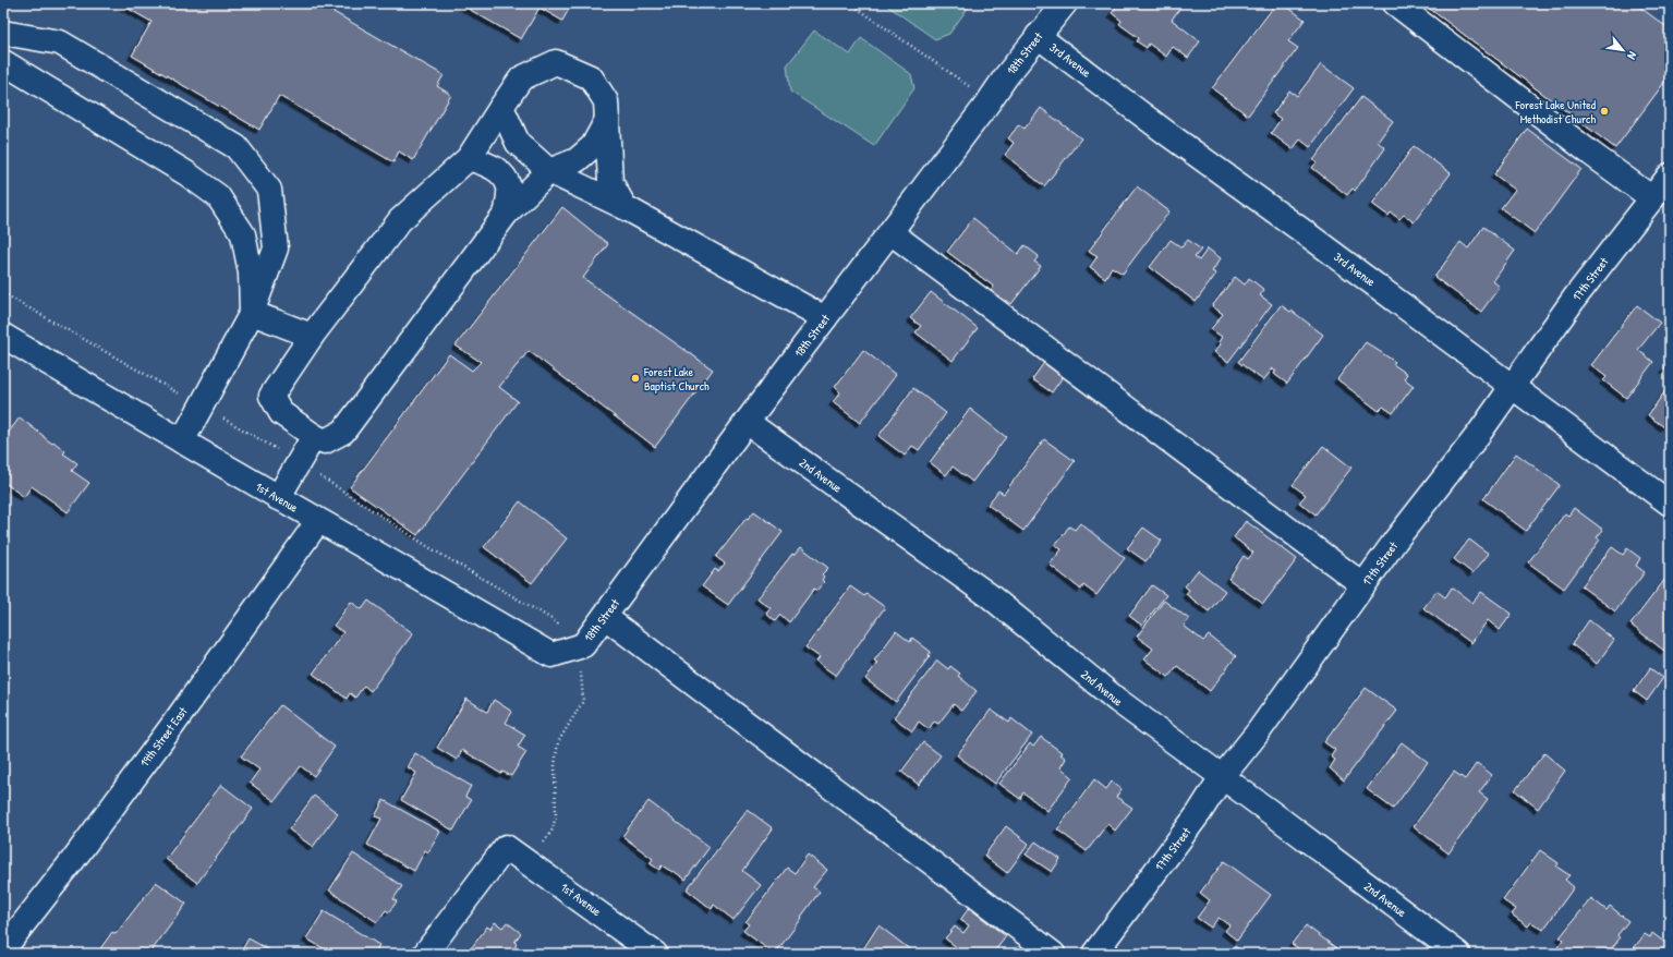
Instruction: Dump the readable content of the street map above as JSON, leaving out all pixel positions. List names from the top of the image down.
{
  "streets": {
    "street": [
      "18th Street",
      "3rd Avenue",
      "17th Street",
      "2nd Avenue",
      "1st Avenue",
      "19th Street East"
    ]
  },
  "crossings": [
    ["18th Street", "3rd Avenue"],
    ["18th Street", "2nd Avenue"],
    ["18th Street", "1st Avenue"],
    ["3rd Avenue", "17th Street"],
    ["17th Street", "2nd Avenue"],
    ["1st Avenue", "19th Street East"]
  ],
  "places": ["Forest Lake United Methodist Church", "Forest Lake Baptist Church"],
  "north": "bottom right"
}
